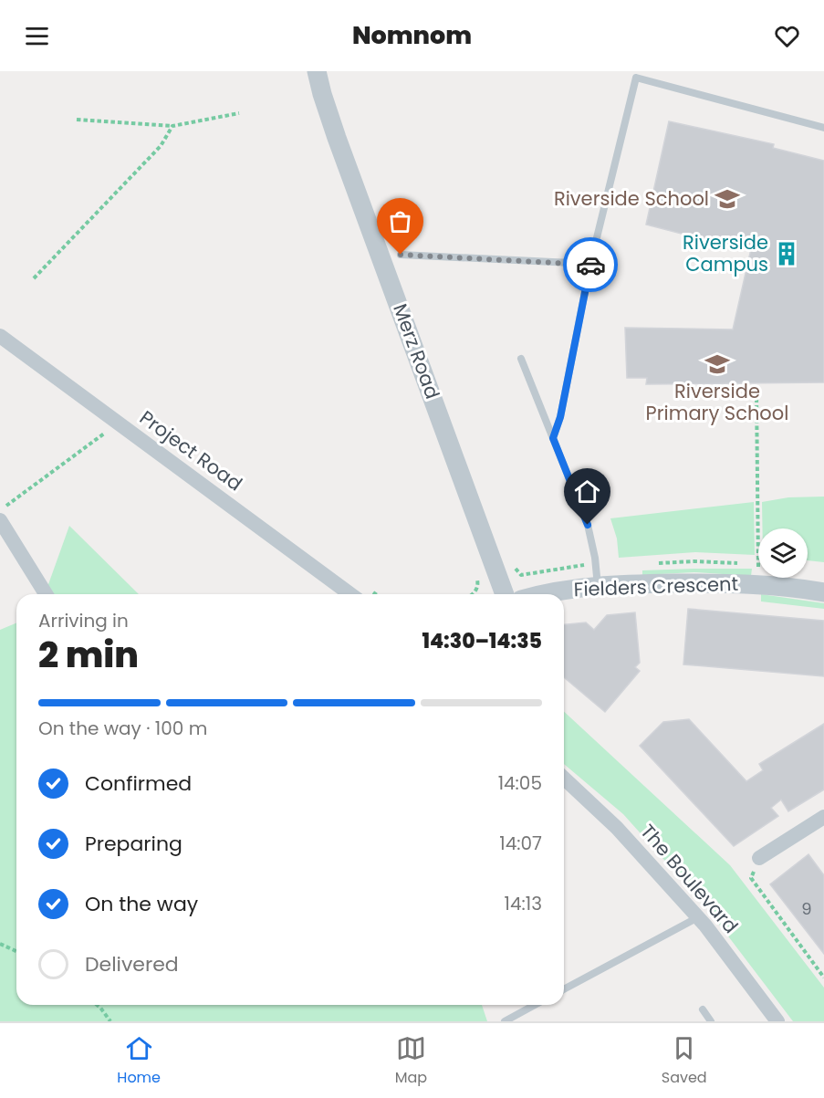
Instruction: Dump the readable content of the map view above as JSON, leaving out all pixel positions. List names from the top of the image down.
{
  "streets": {
    "street": [
      "Merz Road",
      "Project Road",
      "Fielders Crescent",
      "The Boulevard"
    ]
  },
  "places": {
    "school or university": ["Riverside School", "Riverside Primary School"],
    "building": ["Riverside Campus"]
  },
  "house_numbers": ["9"],
  "page": {
    "header": "Nomnom",
    "heading": ["2 min", "Arriving in", "14:30–14:35"],
    "bar": "On the way · 100 m",
    "list": [
      ["Confirmed", "14:05"],
      ["Preparing", "14:07"],
      ["On the way", "14:13"],
      "Delivered"
    ],
    "tabs": ["Home", "Map", "Saved"]
  }
}
